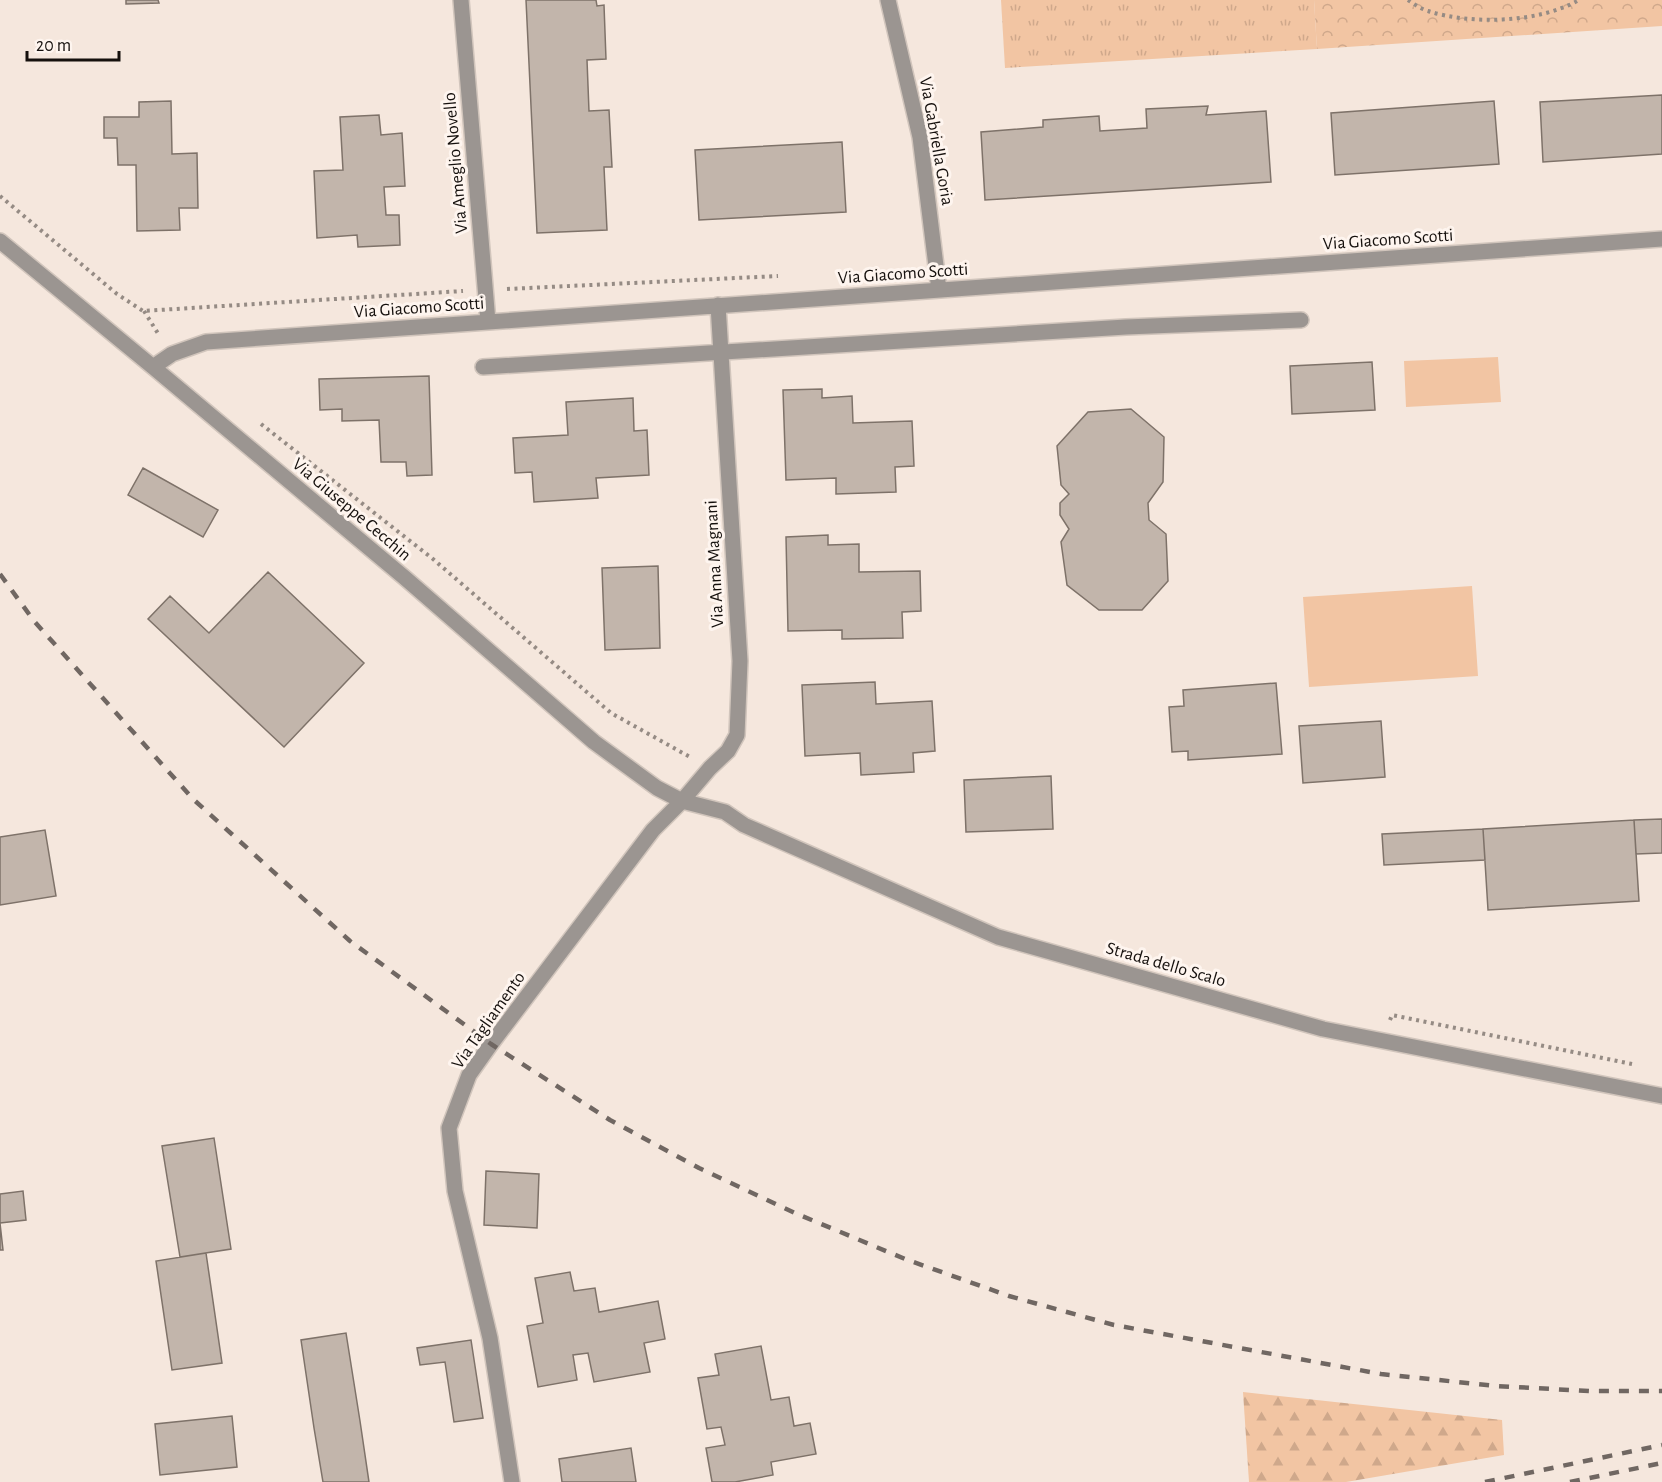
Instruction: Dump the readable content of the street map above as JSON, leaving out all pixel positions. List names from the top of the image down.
{
  "streets": {
    "street": [
      "Via Gabriella Goria",
      "Via Ameglio Novello",
      "Via Giacomo Scotti",
      "Via Giuseppe Cecchin",
      "Via Anna Magnani",
      "Strada dello Scalo",
      "Via Tagliamento"
    ]
  },
  "crossings": [
    ["Via Gabriella Goria", "Via Giacomo Scotti"],
    ["Via Ameglio Novello", "Via Giacomo Scotti"],
    ["Via Giacomo Scotti", "Via Giuseppe Cecchin"],
    ["Via Giacomo Scotti", "Via Anna Magnani"],
    ["Via Giuseppe Cecchin", "Via Anna Magnani"],
    ["Via Giuseppe Cecchin", "Strada dello Scalo"],
    ["Via Giuseppe Cecchin", "Via Tagliamento"],
    ["Via Anna Magnani", "Strada dello Scalo"],
    ["Via Anna Magnani", "Via Tagliamento"],
    ["Strada dello Scalo", "Via Tagliamento"]
  ],
  "scale_bar": "20 m"
}
